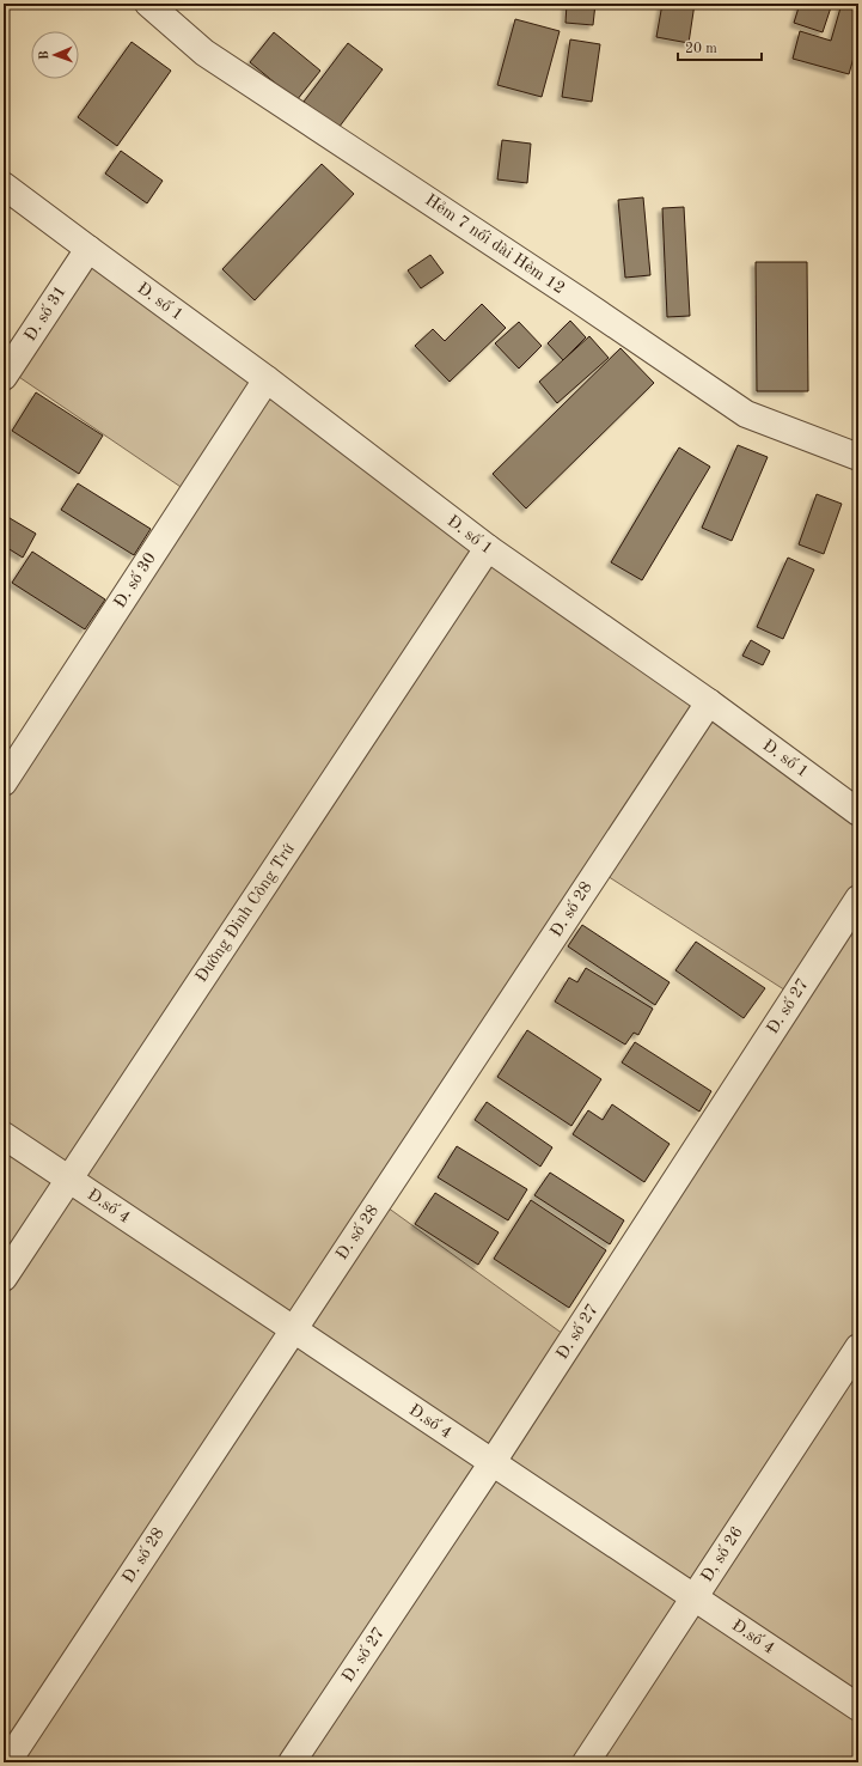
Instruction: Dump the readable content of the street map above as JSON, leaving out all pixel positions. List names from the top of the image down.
{
  "streets": {
    "street": [
      "Hẻm 7 nối dài Hẻm 12",
      "Đ. số 1",
      "Đ. số 31",
      "Đ. số 30",
      "Đ. số 28",
      "Đường Đinh Công Trứ",
      "Đ. số 27",
      "Đ.số 4",
      "Đ, số 26"
    ]
  },
  "crossings": [
    ["Đ. số 1", "Đ. số 31"],
    ["Đ. số 1", "Đ. số 30"],
    ["Đ. số 1", "Đ. số 28"],
    ["Đ. số 1", "Đường Đinh Công Trứ"],
    ["Đ. số 28", "Đ.số 4"],
    ["Đường Đinh Công Trứ", "Đ.số 4"],
    ["Đ. số 27", "Đ.số 4"],
    ["Đ.số 4", "Đ, số 26"]
  ],
  "scale_bar": "20 m",
  "north": "left"
}
